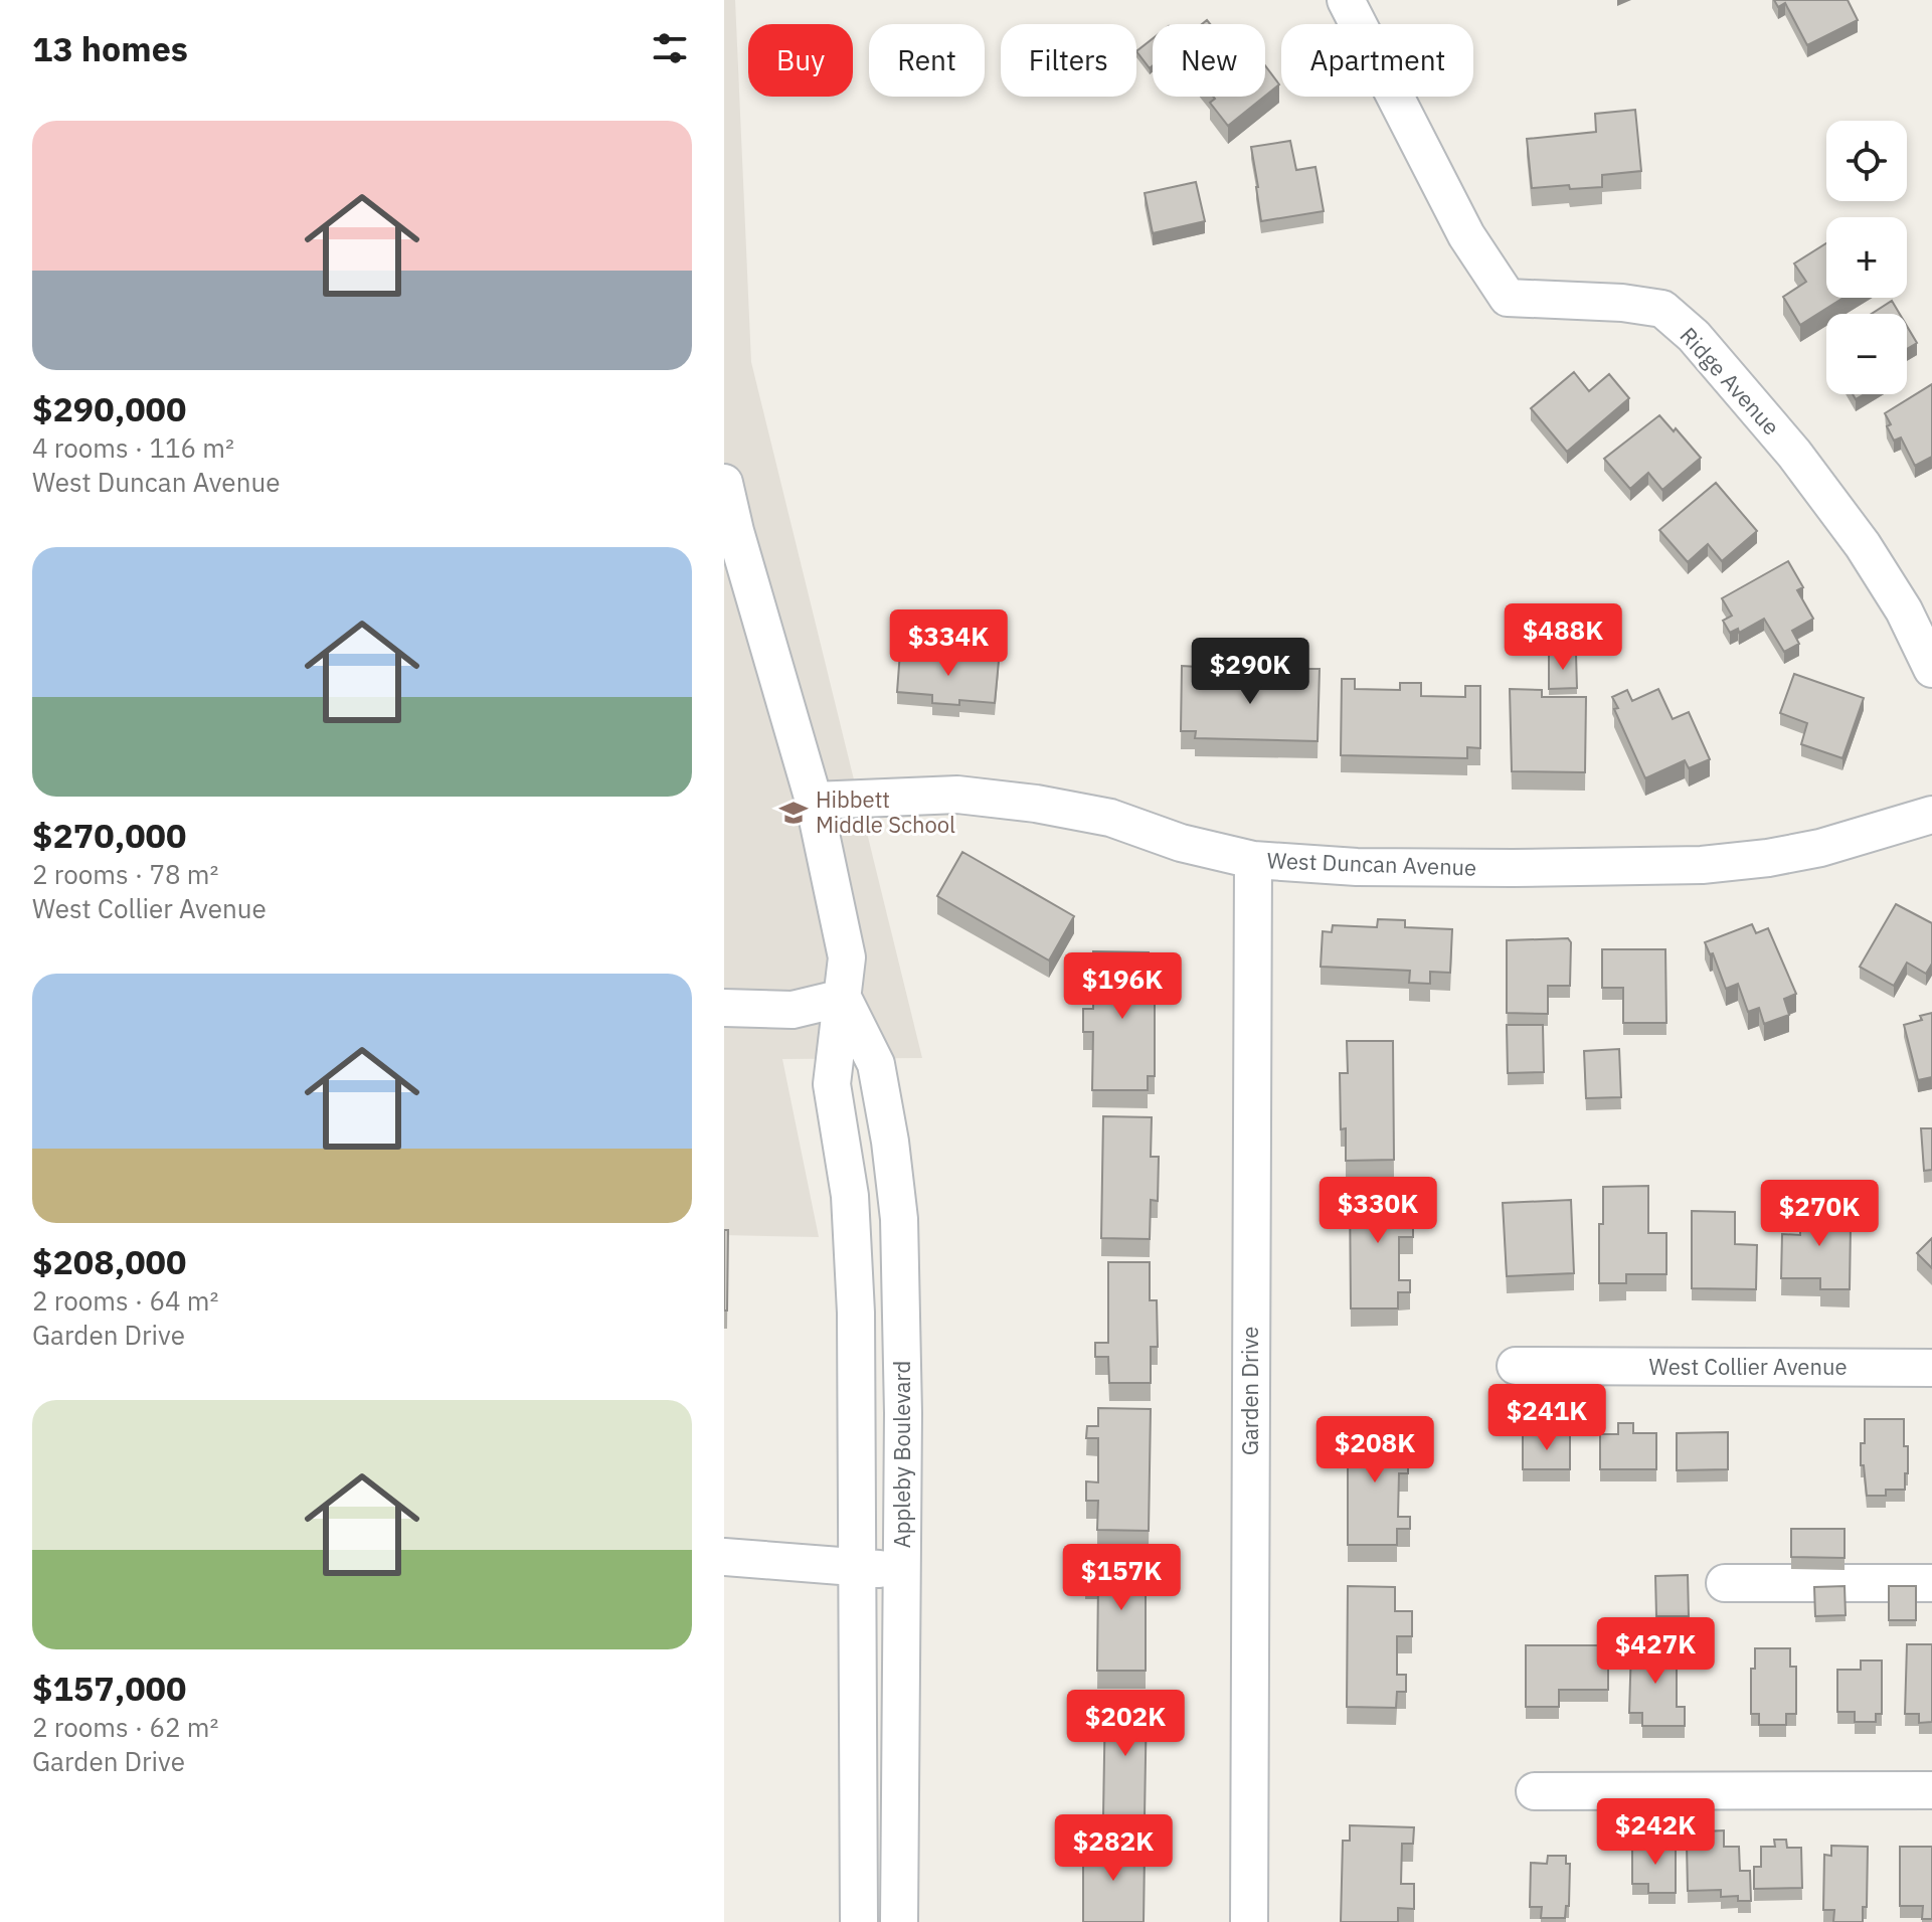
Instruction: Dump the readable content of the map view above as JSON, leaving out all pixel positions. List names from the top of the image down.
{
  "streets": {
    "street": [
      "Ridge Avenue",
      "West Duncan Avenue",
      "West Collier Avenue",
      "Garden Drive",
      "Appleby Boulevard"
    ]
  },
  "crossings": [
    ["West Duncan Avenue", "Garden Drive"],
    ["West Duncan Avenue", "Appleby Boulevard"]
  ],
  "places": {
    "school or university": ["Hibbett Middle School"]
  },
  "page": {
    "heading": "13 homes",
    "chip": [
      "Buy",
      "Rent",
      "Filters",
      "New",
      "Apartment"
    ],
    "list": [
      {
        "name": "$290,000",
        "note": "4 rooms · 116 m² · West Duncan Avenue"
      },
      {
        "name": "$270,000",
        "note": "2 rooms · 78 m² · West Collier Avenue"
      },
      {
        "name": "$208,000",
        "note": "2 rooms · 64 m² · Garden Drive"
      },
      {
        "name": "$157,000",
        "note": "2 rooms · 62 m² · Garden Drive"
      }
    ],
    "map_buttons": ["+", "−"],
    "price": [
      "$488K",
      "$334K",
      "$290K",
      "$196K",
      "$330K",
      "$270K",
      "$241K",
      "$208K",
      "$157K",
      "$427K",
      "$202K",
      "$242K",
      "$282K"
    ]
  }
}
